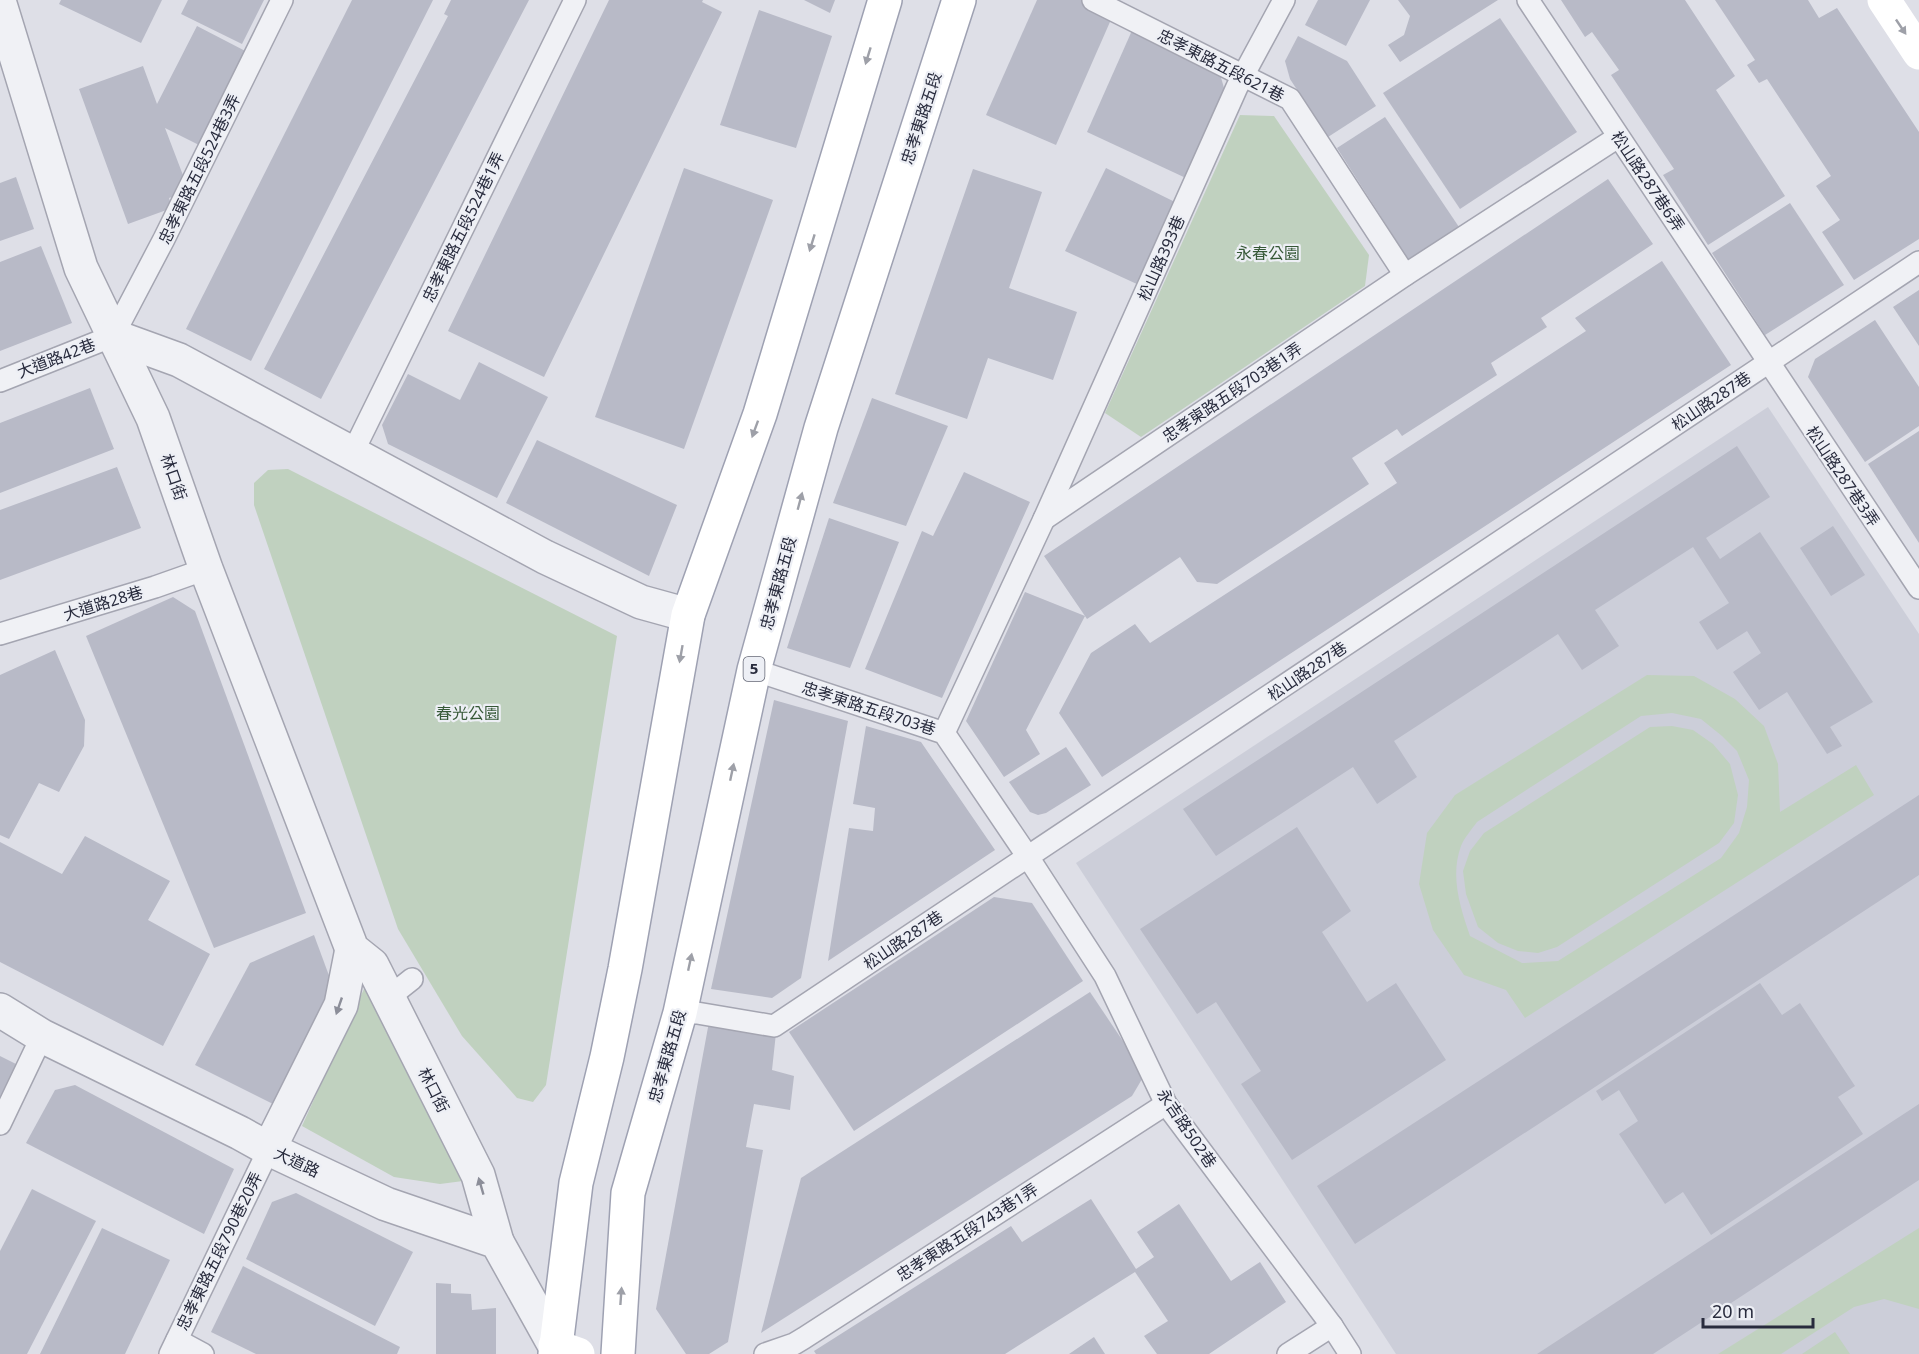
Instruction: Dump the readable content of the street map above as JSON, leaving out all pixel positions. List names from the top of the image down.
{
  "streets": {
    "main road": ["忠孝東路五段", "5"],
    "street": ["林口街", "大道路"],
    "lane": [
      "忠孝東路五段621巷",
      "忠孝東路五段524巷3弄",
      "松山路287巷6弄",
      "忠孝東路五段524巷1弄",
      "松山路393巷",
      "大道路42巷",
      "忠孝東路五段703巷1弄",
      "松山路287巷",
      "松山路287巷3弄",
      "大道路28巷",
      "忠孝東路五段703巷",
      "永吉路502巷",
      "忠孝東路五段743巷1弄",
      "忠孝東路五段790巷20弄"
    ]
  },
  "crossings": [
    ["忠孝東路五段621巷", "松山路393巷"],
    ["忠孝東路五段621巷", "忠孝東路五段703巷1弄"],
    ["忠孝東路五段", "松山路287巷"],
    ["忠孝東路五段", "忠孝東路五段703巷"],
    ["忠孝東路五段524巷3弄", "大道路42巷"],
    ["忠孝東路五段524巷3弄", "林口街"],
    ["松山路287巷6弄", "忠孝東路五段703巷1弄"],
    ["松山路287巷6弄", "松山路287巷"],
    ["松山路287巷6弄", "松山路287巷3弄"],
    ["松山路393巷", "忠孝東路五段703巷1弄"],
    ["大道路42巷", "林口街"],
    ["松山路287巷", "松山路287巷3弄"],
    ["松山路287巷", "忠孝東路五段703巷"],
    ["松山路287巷", "永吉路502巷"],
    ["林口街", "大道路28巷"],
    ["林口街", "大道路"],
    ["忠孝東路五段703巷", "永吉路502巷"],
    ["永吉路502巷", "忠孝東路五段743巷1弄"],
    ["大道路", "忠孝東路五段790巷20弄"]
  ],
  "parks": ["永春公園", "春光公園"],
  "scale_bar": "20 m"
}
